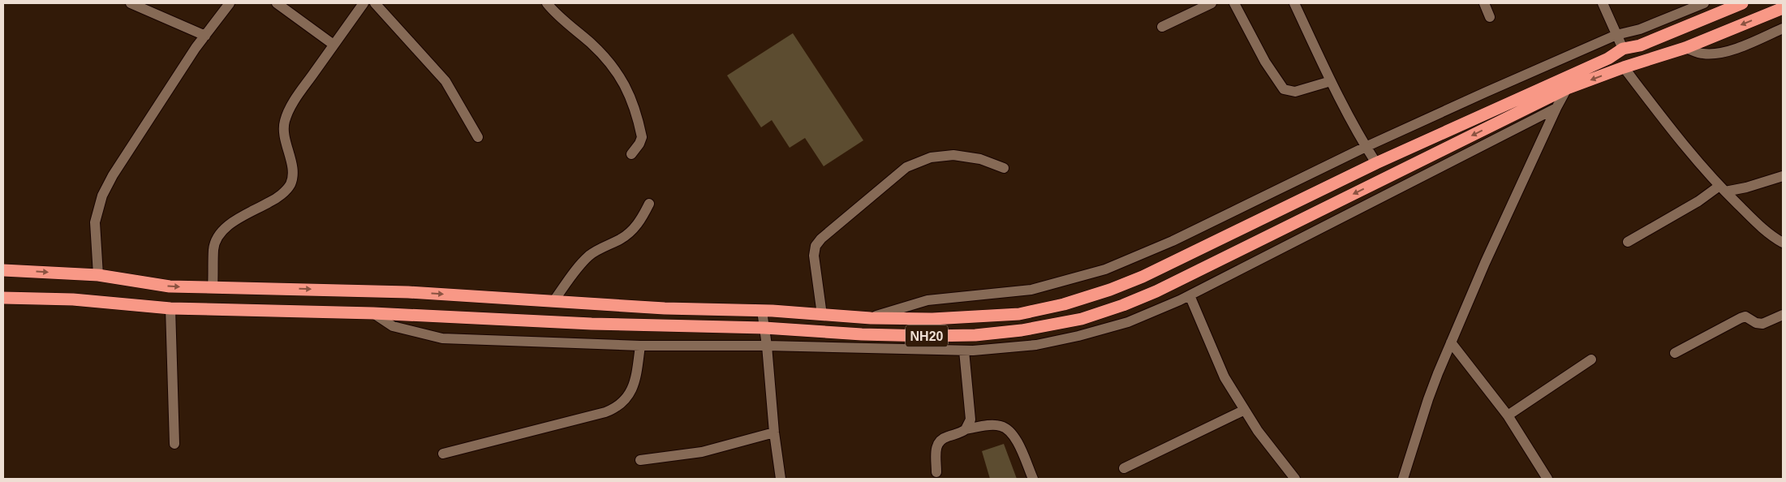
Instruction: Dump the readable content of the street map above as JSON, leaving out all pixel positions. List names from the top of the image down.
{
  "streets": {
    "highway": ["NH20"]
  }
}
